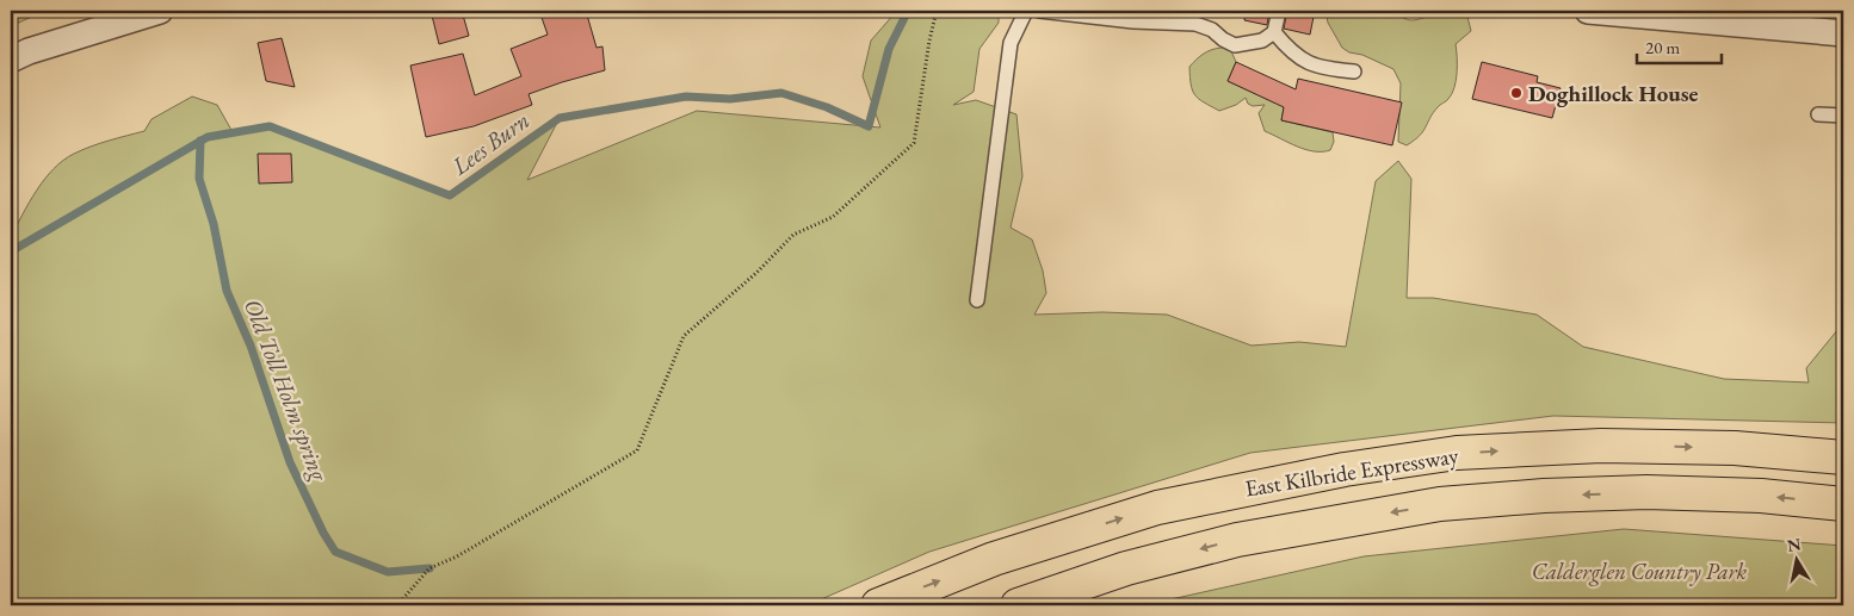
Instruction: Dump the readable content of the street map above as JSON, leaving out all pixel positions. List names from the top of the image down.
{
  "streets": {
    "highway": ["East Kilbride Expressway"]
  },
  "water": ["Lees Burn", "Old Toll Holm spring"],
  "parks": ["Calderglen Country Park"],
  "places": ["Doghillock House"],
  "scale_bar": "20 m",
  "north": "top"
}
